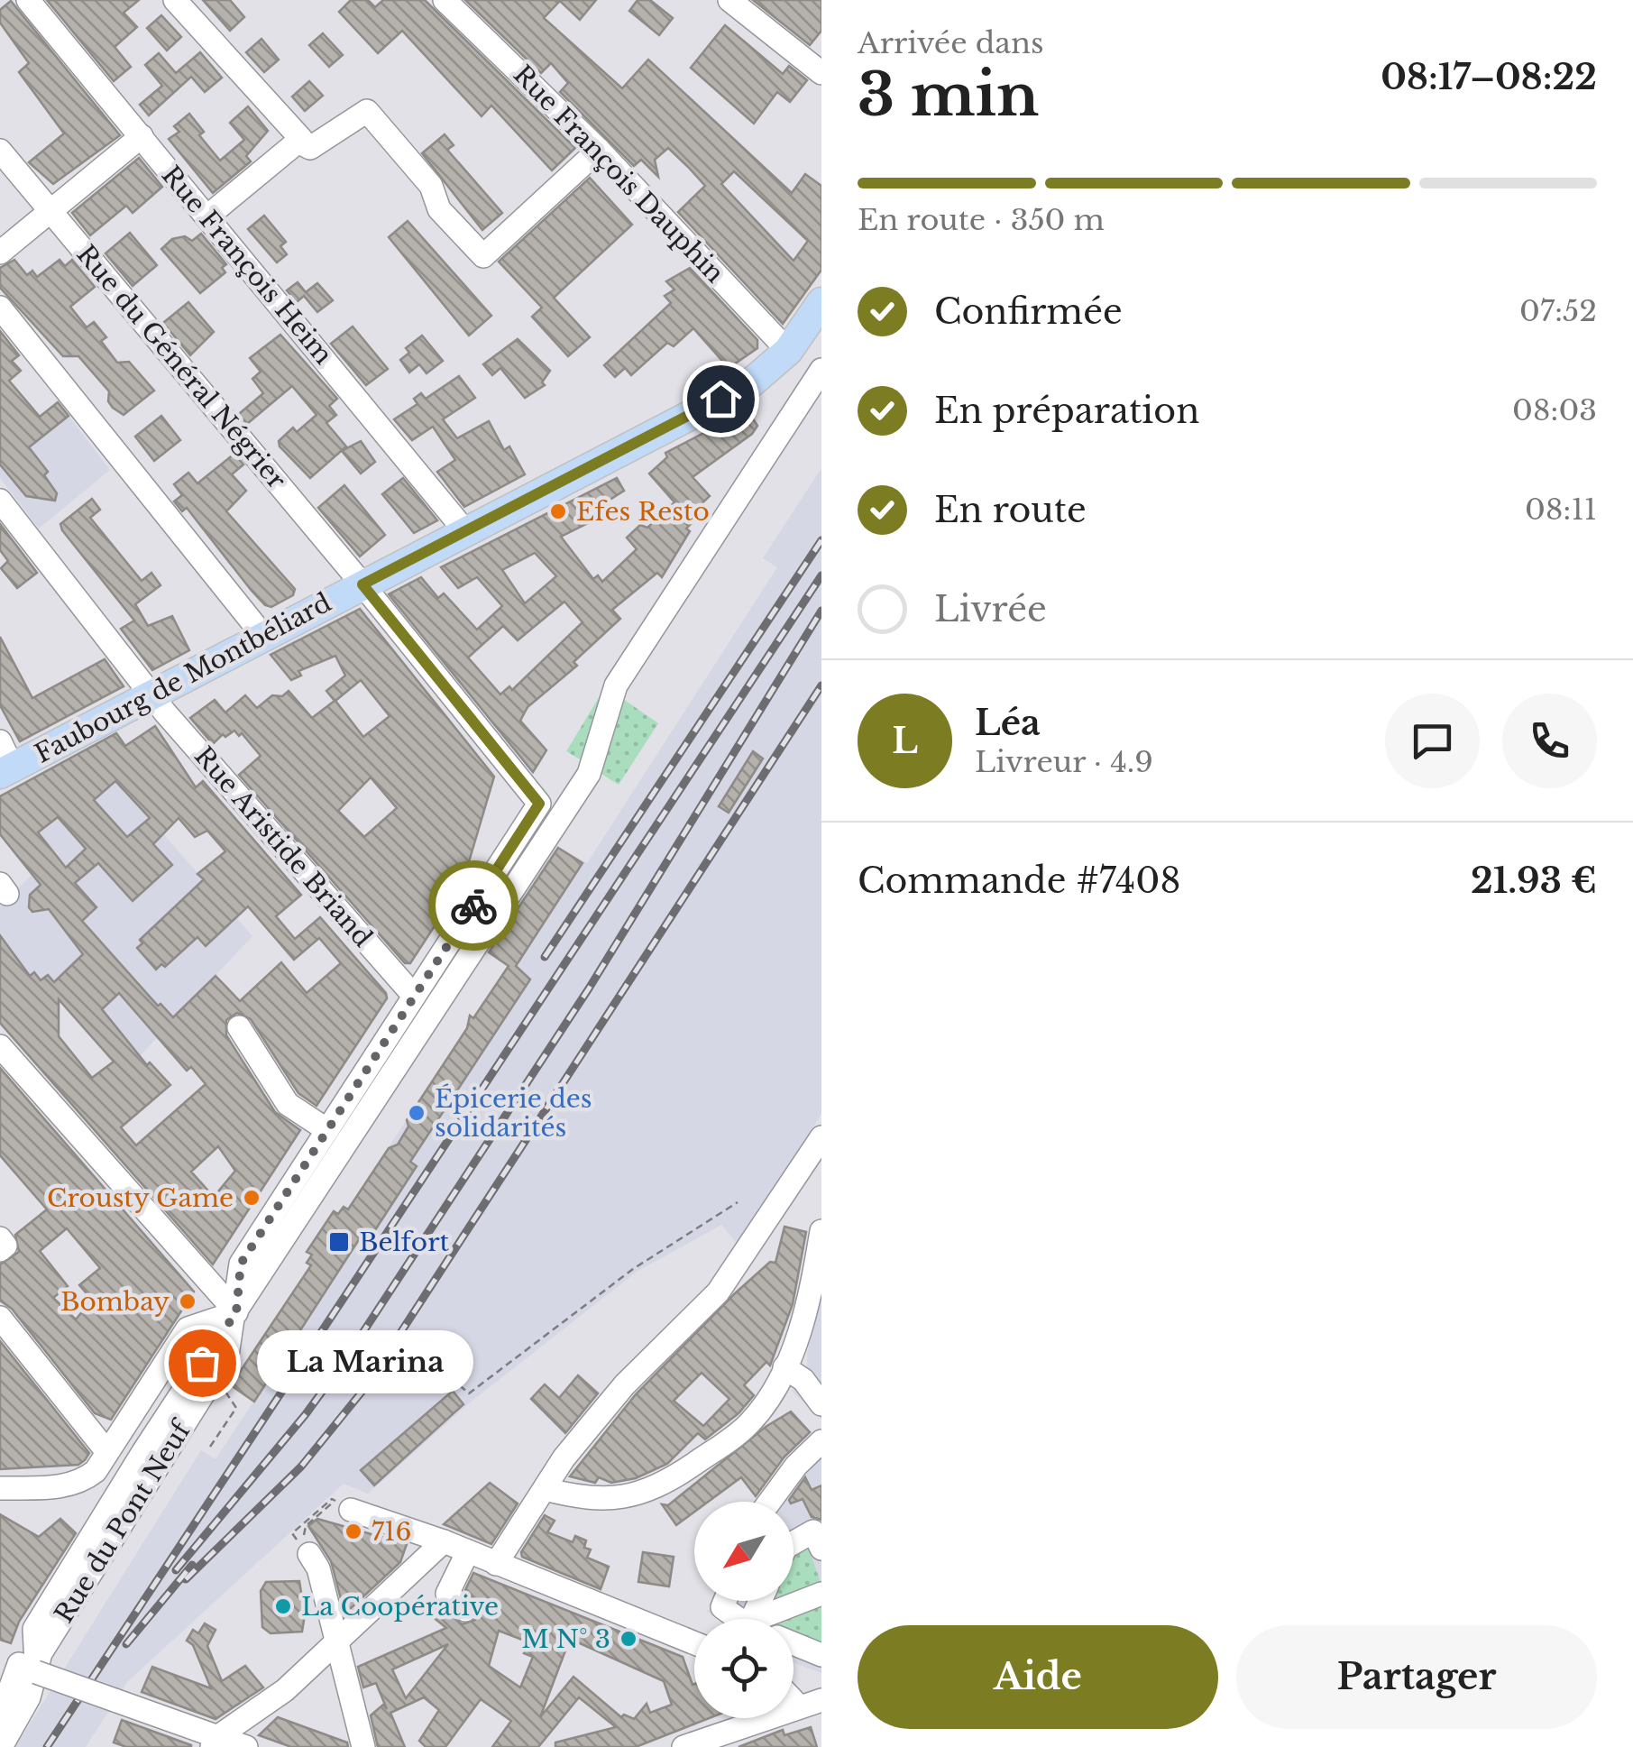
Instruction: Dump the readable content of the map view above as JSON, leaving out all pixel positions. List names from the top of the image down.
{
  "streets": {
    "main road": ["Faubourg de Montbéliard"],
    "street": [
      "Rue François Dauphin",
      "Rue François Heim",
      "Rue du Général Négrier",
      "Rue Aristide Briand",
      "Rue du Pont Neuf"
    ]
  },
  "crossings": [
    ["Rue François Dauphin", "Faubourg de Montbéliard"],
    ["Rue François Heim", "Faubourg de Montbéliard"],
    ["Rue du Général Négrier", "Faubourg de Montbéliard"],
    ["Rue du Général Négrier", "Rue Aristide Briand"],
    ["Faubourg de Montbéliard", "Rue Aristide Briand"]
  ],
  "places": {
    "other": [
      "Efes Resto",
      "Épicerie des solidarités",
      "Crousty Game",
      "Bombay",
      "La Marina",
      "716",
      "La Coopérative",
      "M N° 3"
    ],
    "transit": ["Belfort"]
  },
  "north": "bottom left",
  "page": {
    "heading": ["3 min", "Arrivée dans", "08:17–08:22"],
    "panel": [
      "Léa",
      "Livreur · 4.9",
      "Commande #7408",
      "21.93 €"
    ],
    "bar": "En route · 350 m",
    "list": [
      ["Confirmée", "07:52"],
      ["En préparation", "08:03"],
      ["En route", "08:11"],
      "Livrée"
    ],
    "round": "L",
    "bubble": "La Marina",
    "buttons": ["Aide", "Partager"]
  }
}
